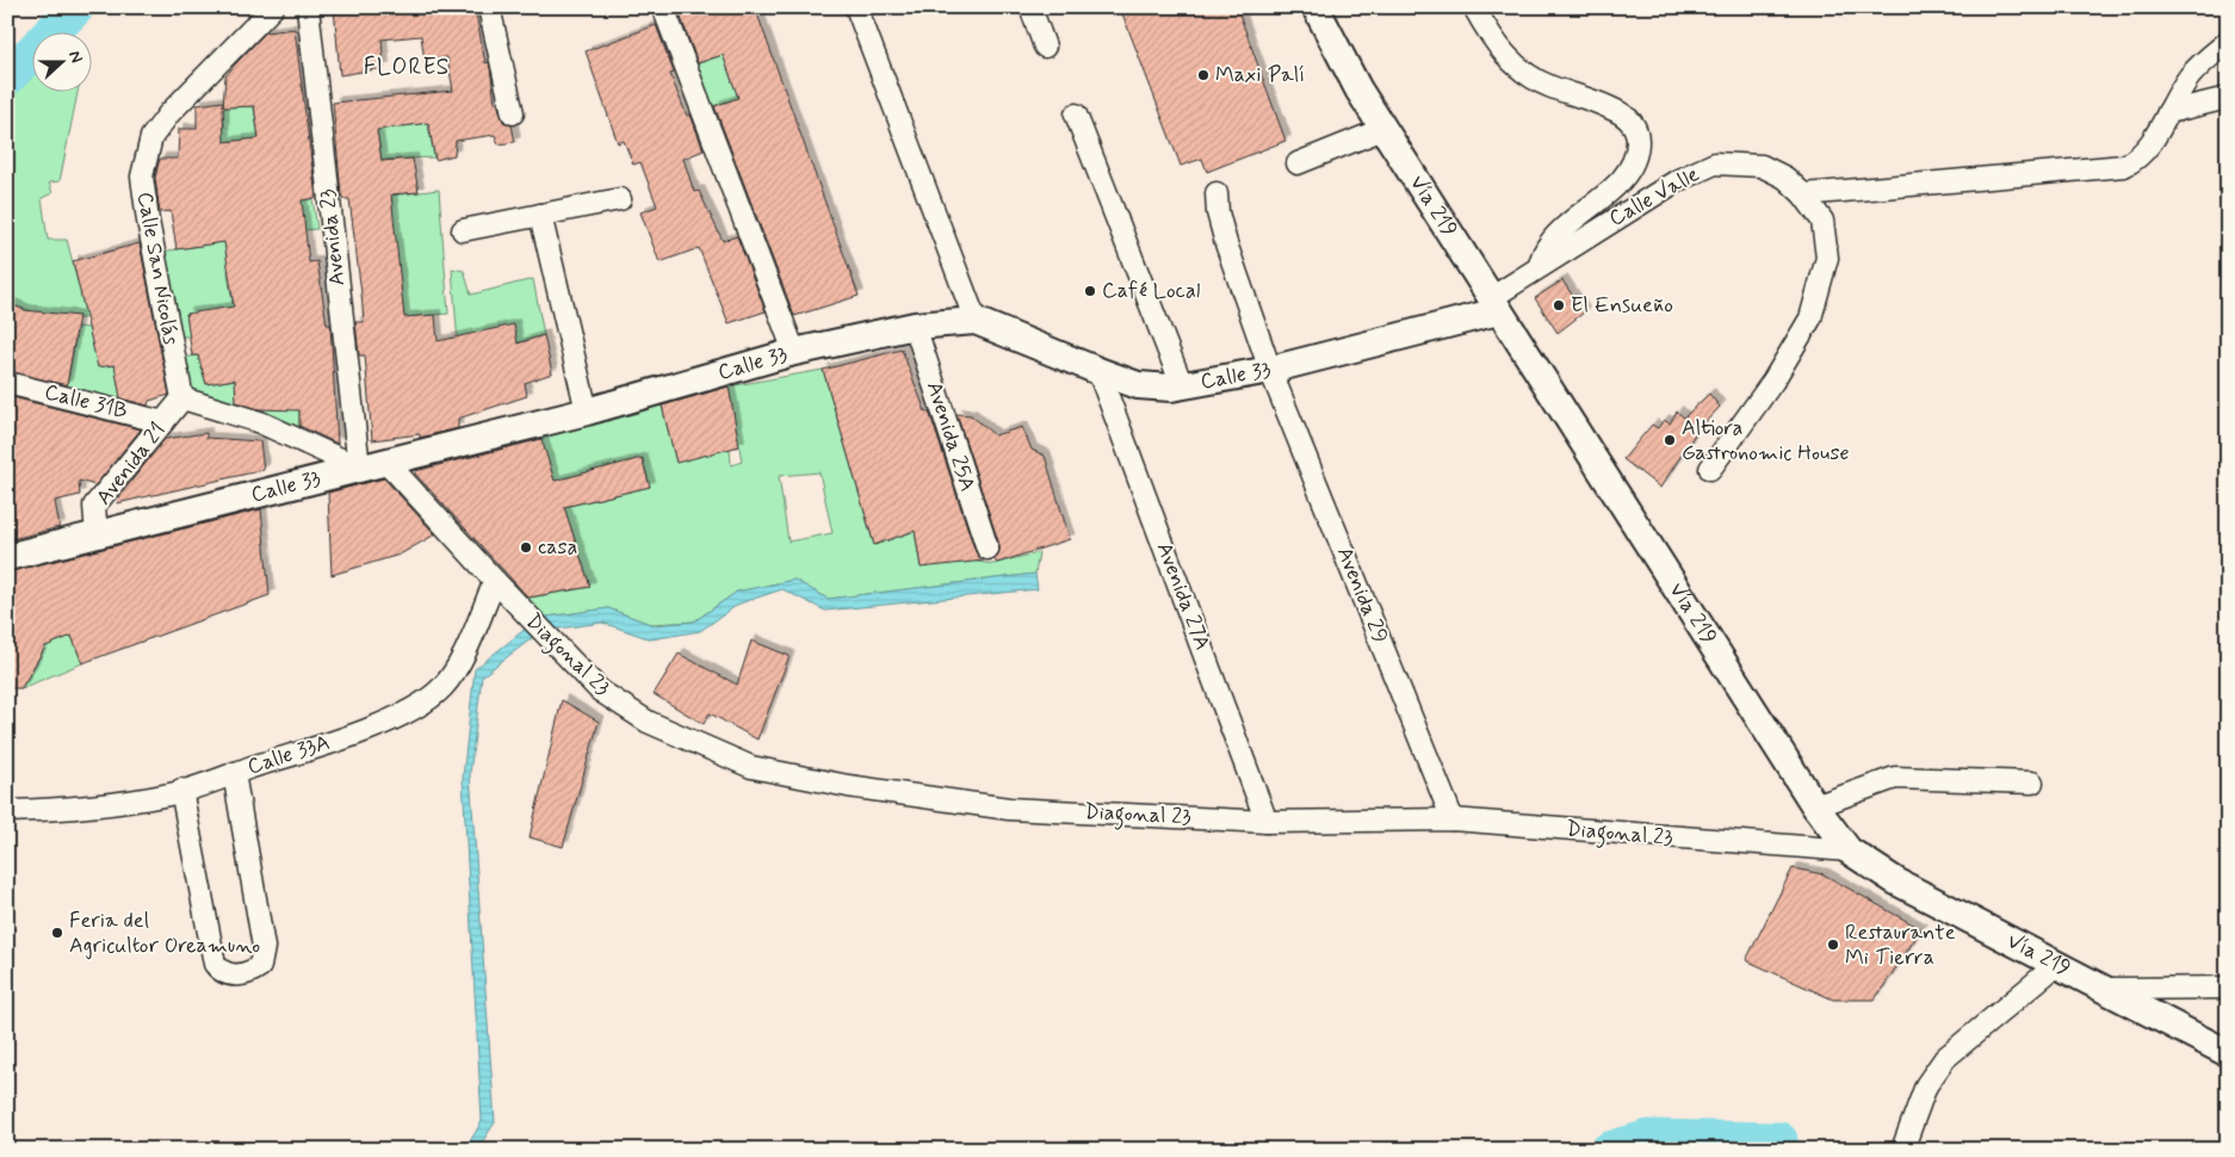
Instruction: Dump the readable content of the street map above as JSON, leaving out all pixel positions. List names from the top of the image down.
{
  "streets": {
    "main road": ["Vía 219", "Calle 33"],
    "street": [
      "Calle Valle",
      "Avenida 23",
      "Calle San Nicolás",
      "Calle 31B",
      "Avenida 25A",
      "Avenida 21",
      "Avenida 29",
      "Avenida 27A",
      "Diagonal 23",
      "Calle 33A"
    ]
  },
  "crossings": [
    ["Calle Valle", "Vía 219"],
    ["Calle Valle", "Calle 33"],
    ["Vía 219", "Calle 33"],
    ["Vía 219", "Diagonal 23"],
    ["Avenida 23", "Calle 33"],
    ["Calle San Nicolás", "Avenida 21"],
    ["Calle 33", "Avenida 25A"],
    ["Calle 33", "Avenida 21"],
    ["Calle 33", "Avenida 29"],
    ["Calle 33", "Avenida 27A"],
    ["Calle 31B", "Avenida 21"],
    ["Avenida 29", "Diagonal 23"],
    ["Avenida 27A", "Diagonal 23"],
    ["Diagonal 23", "Calle 33A"]
  ],
  "districts": ["FLORES"],
  "places": [
    "Maxi Palí",
    "Café Local",
    "El Ensueño",
    "Altiora Gastronomic House",
    "casa",
    "Feria del Agricultor Oreamuno",
    "Restaurante Mi Tierra"
  ],
  "north": "right"
}
